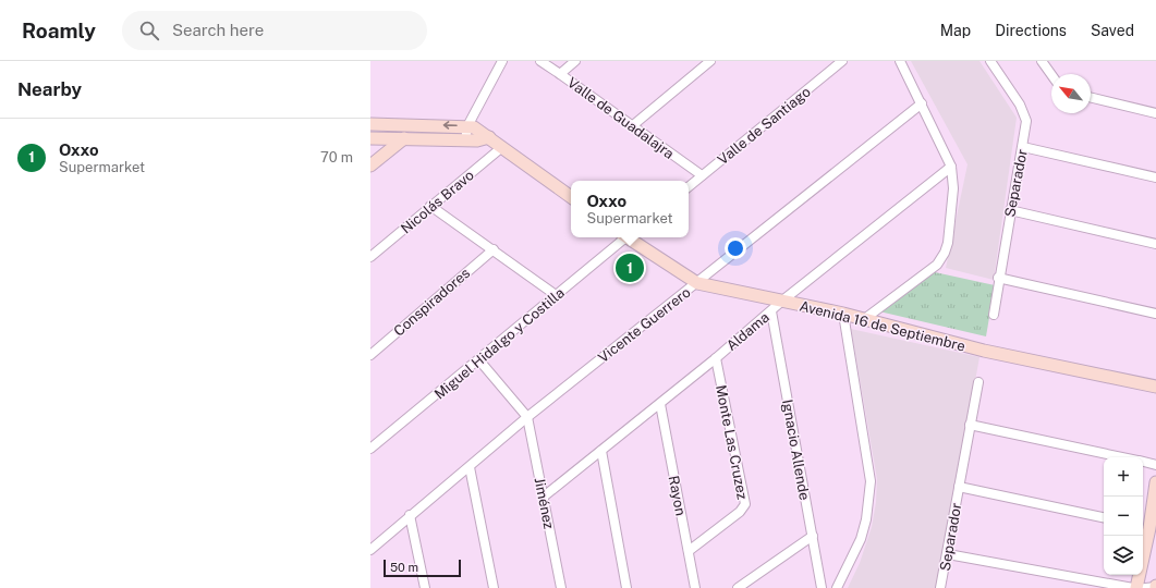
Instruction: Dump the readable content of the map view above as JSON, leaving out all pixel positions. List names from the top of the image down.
{
  "streets": {
    "street": [
      "Valle de Guadalajra",
      "Valle de Santiago",
      "Separador",
      "Nicolás Bravo",
      "Conspiradores",
      "Vicente Guerrero",
      "Avenida 16 de Septiembre",
      "Aldama",
      "Miguel Hidalgo y Costilla",
      "Monte Las Cruzez",
      "Ignacio Allende",
      "Rayon",
      "Jiménez"
    ]
  },
  "crossings": [
    ["Valle de Guadalajra", "Valle de Santiago"],
    ["Vicente Guerrero", "Avenida 16 de Septiembre"],
    ["Vicente Guerrero", "Jiménez"],
    ["Avenida 16 de Septiembre", "Aldama"],
    ["Aldama", "Monte Las Cruzez"],
    ["Aldama", "Ignacio Allende"],
    ["Aldama", "Rayon"],
    ["Aldama", "Jiménez"],
    ["Monte Las Cruzez", "Rayon"]
  ],
  "scale_bar": "50 m",
  "north": "top left",
  "page": {
    "header": "Roamly",
    "search": "Search here",
    "nav": ["Map", "Directions", "Saved"],
    "heading": "Nearby",
    "list": [
      {
        "mark": "1",
        "name": "Oxxo",
        "note": "Supermarket",
        "value": "70 m"
      }
    ],
    "popup": ["Oxxo", "Supermarket"],
    "pins": "1",
    "map_buttons": ["+", "−"],
    "scale": "50 m"
  }
}
